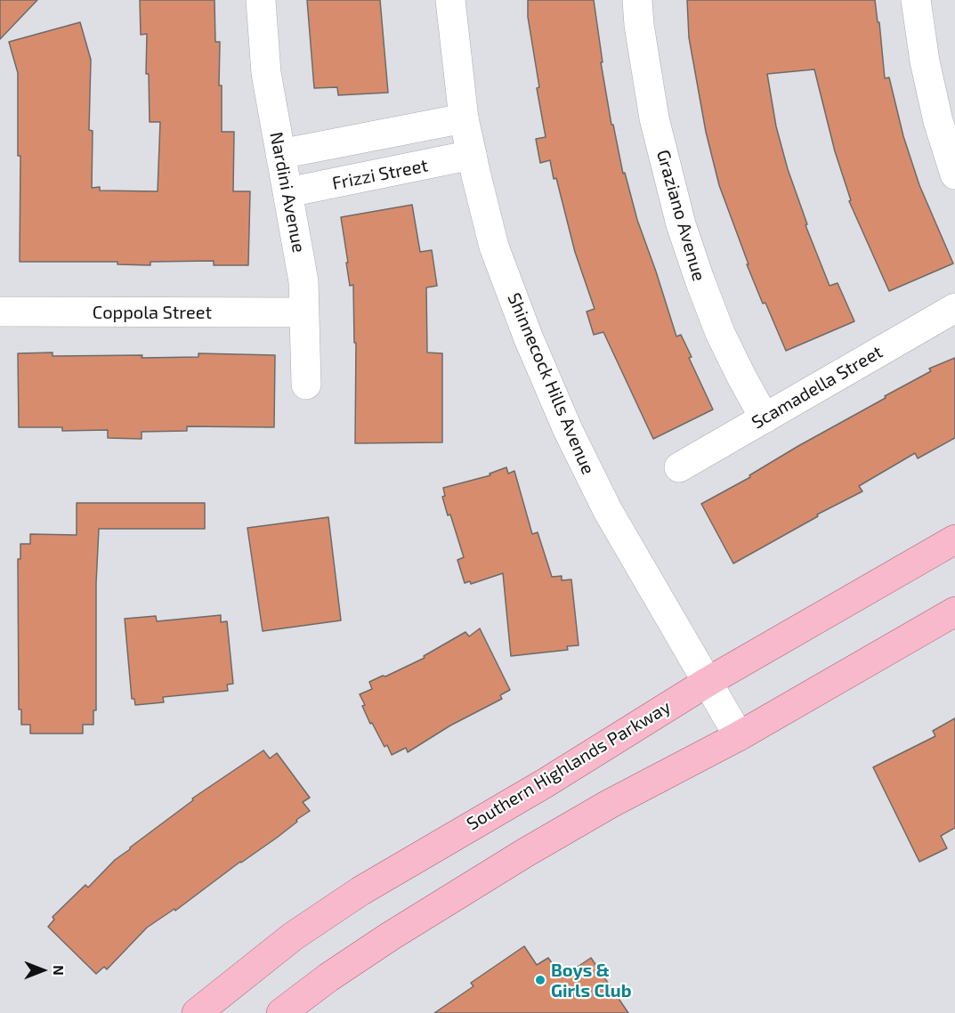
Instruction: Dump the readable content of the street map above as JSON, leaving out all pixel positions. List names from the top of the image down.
{
  "streets": {
    "main road": ["Southern Highlands Parkway"],
    "street": [
      "Frizzi Street",
      "Nardini Avenue",
      "Graziano Avenue",
      "Coppola Street",
      "Shinnecock Hills Avenue",
      "Scamadella Street"
    ]
  },
  "crossings": [
    ["Frizzi Street", "Nardini Avenue"],
    ["Frizzi Street", "Shinnecock Hills Avenue"],
    ["Nardini Avenue", "Coppola Street"],
    ["Graziano Avenue", "Scamadella Street"],
    ["Shinnecock Hills Avenue", "Southern Highlands Parkway"]
  ],
  "places": ["Boys & Girls Club"],
  "north": "right"
}
